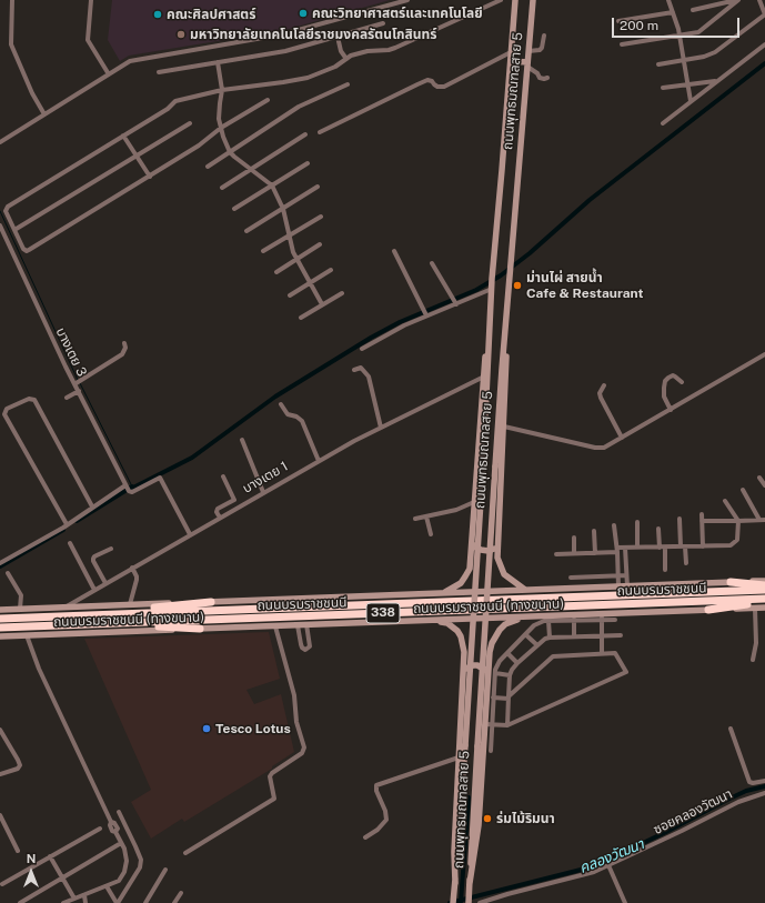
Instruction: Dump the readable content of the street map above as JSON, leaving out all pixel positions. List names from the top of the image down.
{
  "streets": {
    "highway": ["ถนนบรมราชชนนี", "338"],
    "main road": ["ถนนพุทธมณฑลสาย 5", "ถนนบรมราชชนนี (ทางขนาน)"],
    "street": ["บางเตย 3", "บางเตย 1", "ซอยคลองวัฒนา"]
  },
  "crossings": [
    ["บางเตย 3", "บางเตย 1"],
    ["บางเตย 1", "ถนนบรมราชชนนี (ทางขนาน)"]
  ],
  "water": ["คลองวัฒนา"],
  "places": [
    "คณะวิทยาศาสตร์และเทคโนโลยี",
    "คณะศิลปศาสตร์",
    "มหาวิทยาลัยเทคโนโลยีราชมงคลรัตนโกสินทร์",
    "ม่านไผ่ สายน้ำ Cafe & Restaurant",
    "Tesco Lotus",
    "ร่มไม้ริมนา"
  ],
  "scale_bar": "200 m",
  "north": "top"
}
